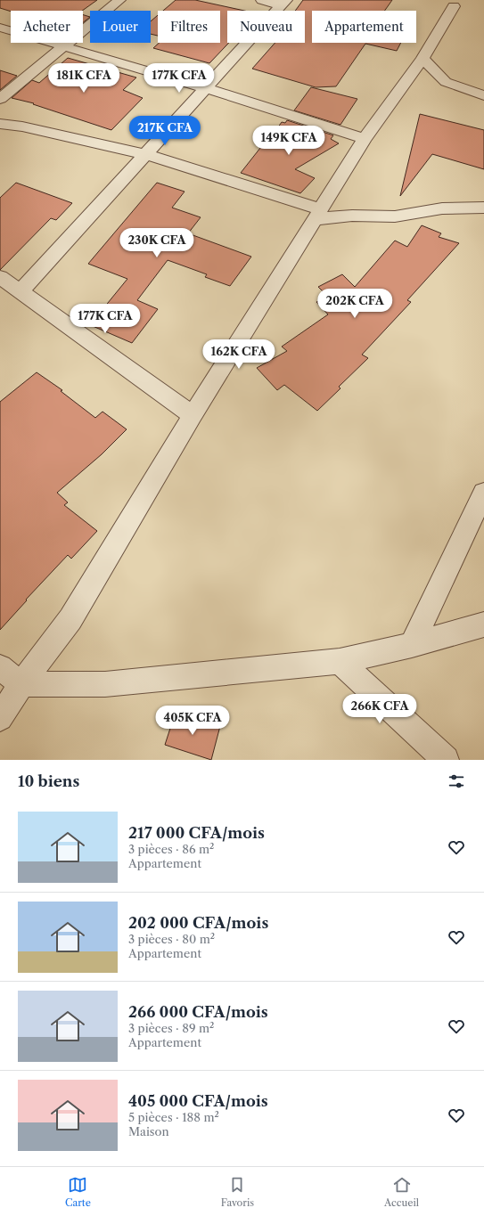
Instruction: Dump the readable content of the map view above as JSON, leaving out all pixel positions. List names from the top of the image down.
{
  "page": {
    "chip": [
      "Acheter",
      "Louer",
      "Filtres",
      "Nouveau",
      "Appartement"
    ],
    "price": [
      "181K CFA",
      "177K CFA",
      "217K CFA",
      "149K CFA",
      "230K CFA",
      "202K CFA",
      "177K CFA",
      "162K CFA",
      "266K CFA",
      "405K CFA"
    ],
    "heading": "10 biens",
    "list": [
      {
        "name": "217 000 CFA/mois",
        "note": "3 pièces · 86 m² · Appartement"
      },
      {
        "name": "202 000 CFA/mois",
        "note": "3 pièces · 80 m² · Appartement"
      },
      {
        "name": "266 000 CFA/mois",
        "note": "3 pièces · 89 m² · Appartement"
      },
      {
        "name": "405 000 CFA/mois",
        "note": "5 pièces · 188 m² · Maison"
      }
    ],
    "tabs": ["Carte", "Favoris", "Accueil"]
  }
}
